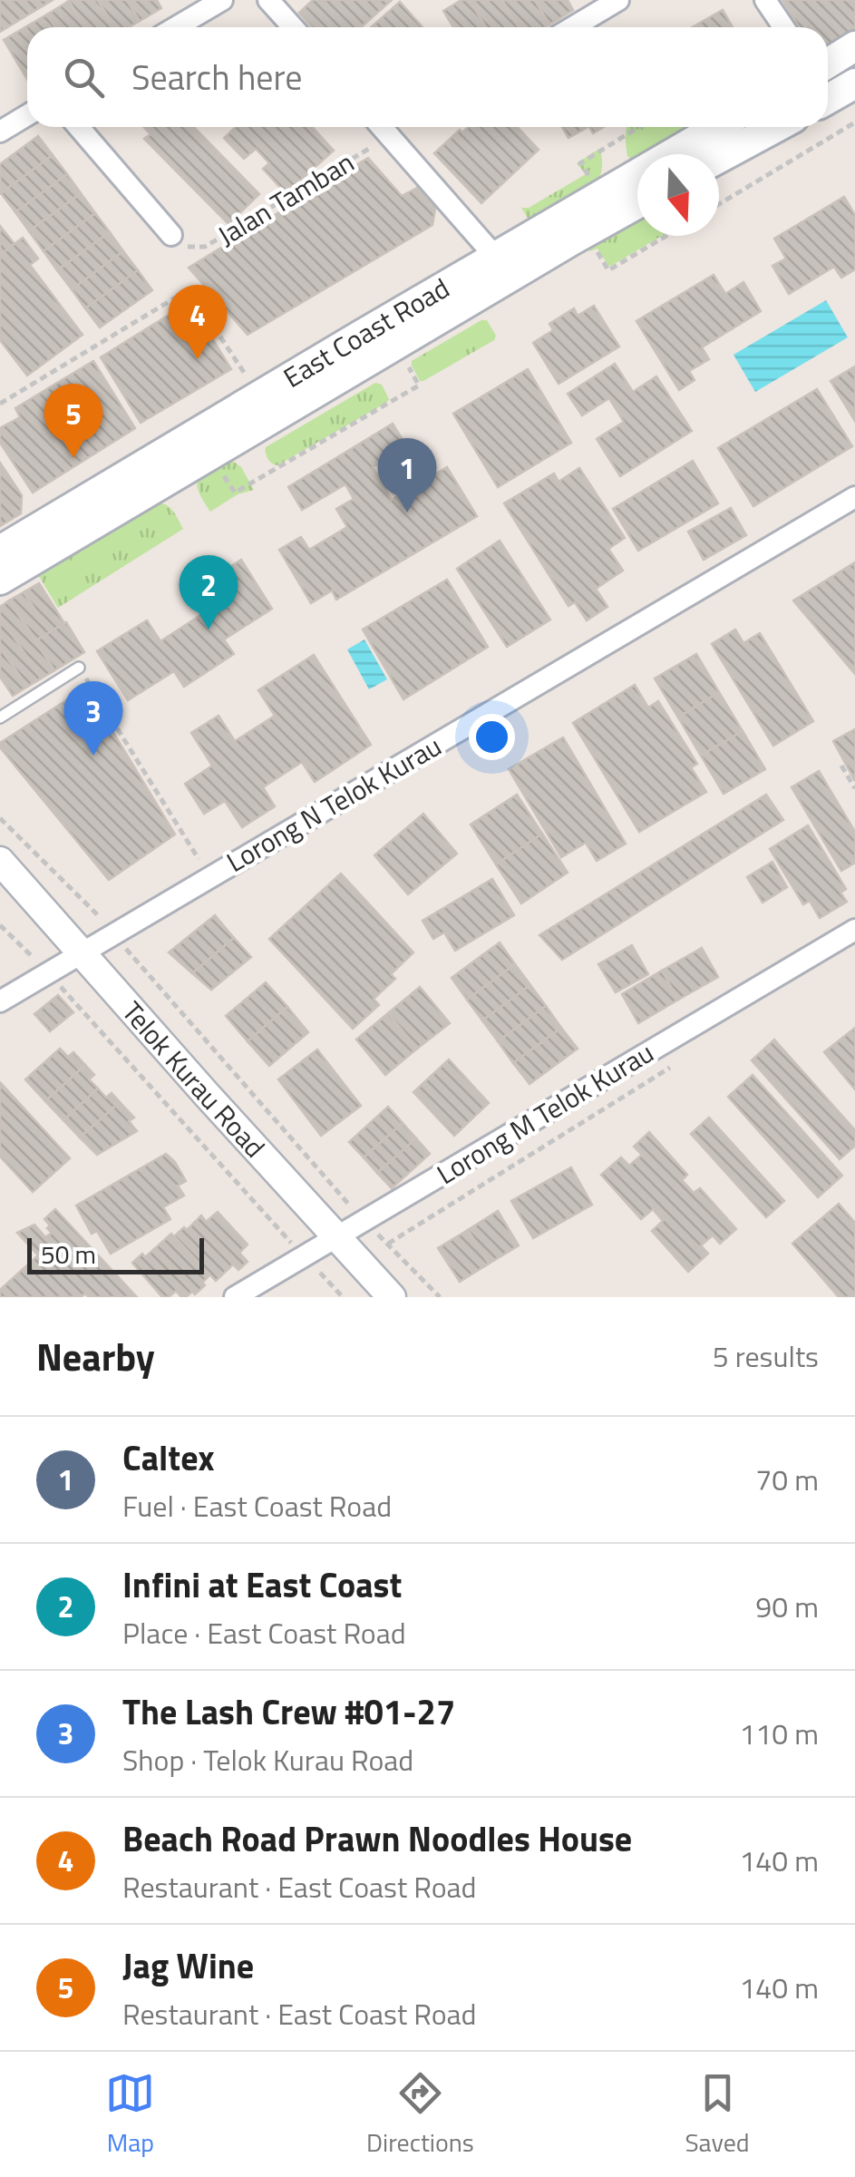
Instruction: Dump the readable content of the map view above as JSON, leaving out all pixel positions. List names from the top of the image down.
{
  "streets": {
    "main road": ["East Coast Road"],
    "street": ["Lorong N Telok Kurau", "Telok Kurau Road", "Lorong M Telok Kurau"],
    "path": ["Jalan Tamban"]
  },
  "crossings": [
    ["Lorong N Telok Kurau", "Telok Kurau Road"],
    ["Telok Kurau Road", "Lorong M Telok Kurau"]
  ],
  "scale_bar": "50 m",
  "north": "bottom",
  "page": {
    "search": "Search here",
    "pins": [
      "4",
      "5",
      "1",
      "2",
      "3"
    ],
    "scale": "50 m",
    "heading": ["Nearby", "5 results"],
    "list": [
      {
        "mark": "1",
        "name": "Caltex",
        "note": "Fuel · East Coast Road",
        "value": "70 m"
      },
      {
        "mark": "2",
        "name": "Infini at East Coast",
        "note": "Place · East Coast Road",
        "value": "90 m"
      },
      {
        "mark": "3",
        "name": "The Lash Crew #01-27",
        "note": "Shop · Telok Kurau Road",
        "value": "110 m"
      },
      {
        "mark": "4",
        "name": "Beach Road Prawn Noodles House",
        "note": "Restaurant · East Coast Road",
        "value": "140 m"
      },
      {
        "mark": "5",
        "name": "Jag Wine",
        "note": "Restaurant · East Coast Road",
        "value": "140 m"
      }
    ],
    "nav": ["Map", "Directions", "Saved"]
  }
}
